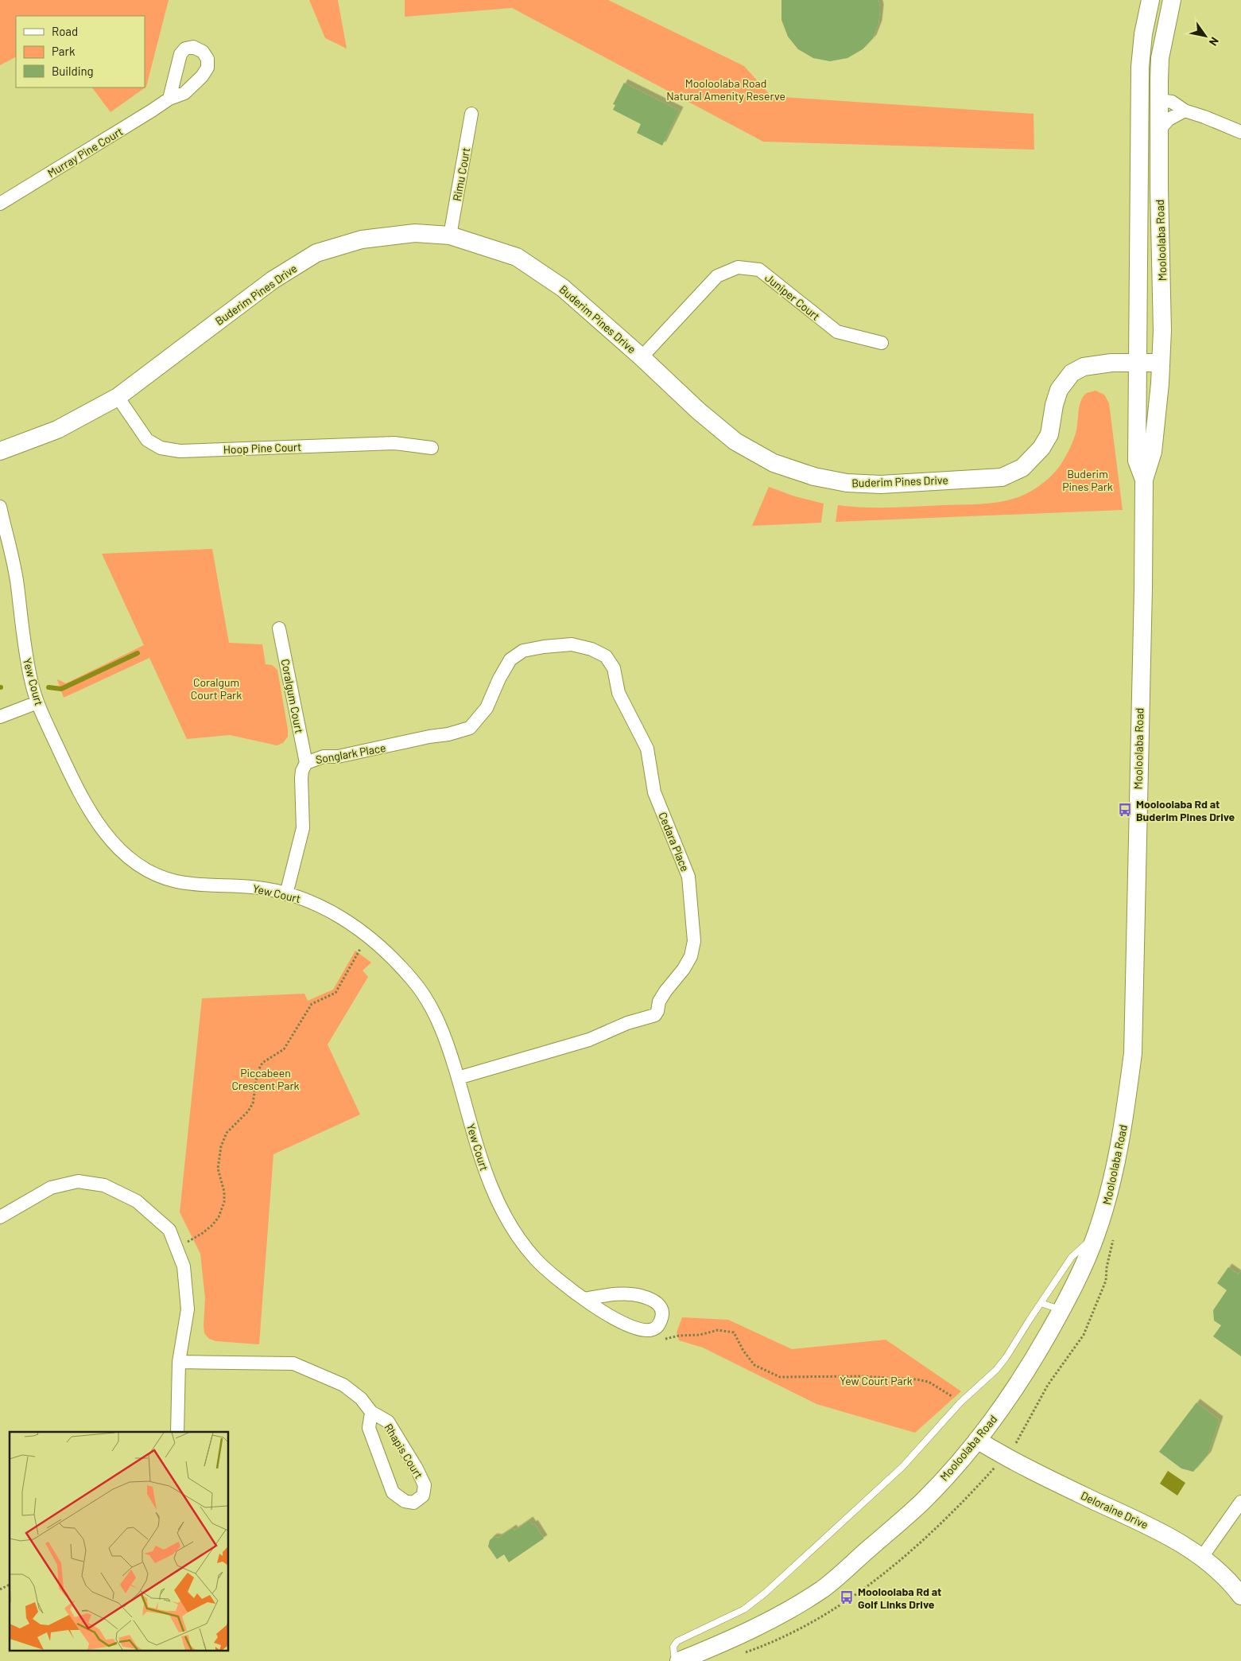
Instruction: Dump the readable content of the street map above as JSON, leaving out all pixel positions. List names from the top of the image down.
{
  "streets": {
    "main road": ["Mooloolaba Road", "Buderim Pines Drive", "Deloraine Drive"],
    "street": [
      "Murray Pine Court",
      "Rimu Court",
      "Juniper Court",
      "Hoop Pine Court",
      "Yew Court",
      "Coralgum Court",
      "Songlark Place",
      "Cedara Place",
      "Rhapis Court"
    ]
  },
  "crossings": [
    ["Rimu Court", "Buderim Pines Drive"],
    ["Mooloolaba Road", "Buderim Pines Drive"],
    ["Mooloolaba Road", "Deloraine Drive"],
    ["Buderim Pines Drive", "Juniper Court"],
    ["Buderim Pines Drive", "Hoop Pine Court"],
    ["Yew Court", "Songlark Place"],
    ["Yew Court", "Cedara Place"],
    ["Coralgum Court", "Songlark Place"],
    ["Songlark Place", "Cedara Place"]
  ],
  "parks": [
    "Mooloolaba Road Natural Amenity Reserve",
    "Buderim Pines Park",
    "Coralgum Court Park",
    "Piccabeen Crescent Park",
    "Yew Court Park"
  ],
  "places": {
    "bus stop": ["Mooloolaba Rd at Buderim Pines Drive", "Mooloolaba Rd at Golf Links Drive"]
  },
  "legend": ["Road", "Park", "Building"],
  "north": "bottom right"
}
